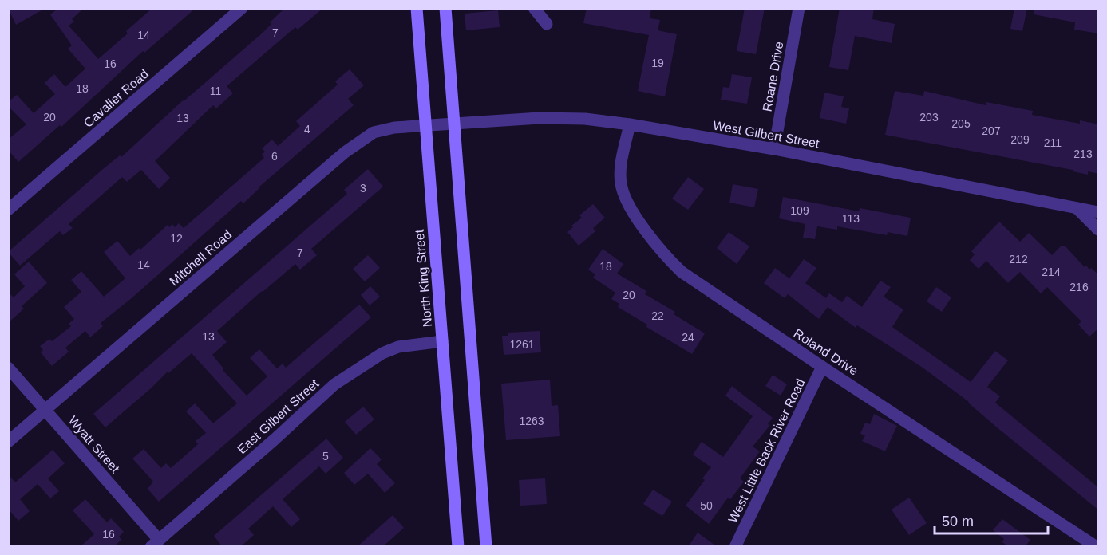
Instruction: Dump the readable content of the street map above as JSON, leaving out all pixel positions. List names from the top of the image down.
{
  "streets": {
    "main road": ["North King Street"],
    "street": [
      "Roane Drive",
      "Cavalier Road",
      "West Gilbert Street",
      "Mitchell Road",
      "Roland Drive",
      "East Gilbert Street",
      "Wyatt Street",
      "West Little Back River Road"
    ]
  },
  "crossings": [
    ["Roane Drive", "West Gilbert Street"],
    ["West Gilbert Street", "Mitchell Road"],
    ["West Gilbert Street", "North King Street"],
    ["West Gilbert Street", "Roland Drive"],
    ["Mitchell Road", "North King Street"],
    ["Mitchell Road", "Wyatt Street"],
    ["North King Street", "East Gilbert Street"],
    ["Roland Drive", "West Little Back River Road"],
    ["East Gilbert Street", "Wyatt Street"]
  ],
  "house_numbers": [
    "7",
    "14",
    "19",
    "16",
    "18",
    "11",
    "20",
    "203",
    "13",
    "205",
    "4",
    "207",
    "209",
    "211",
    "213",
    "6",
    "3",
    "109",
    "113",
    "12",
    "7",
    "212",
    "14",
    "18",
    "214",
    "216",
    "20",
    "22",
    "13",
    "24",
    "1261",
    "1263",
    "5",
    "50",
    "16"
  ],
  "scale_bar": "50 m"
}
